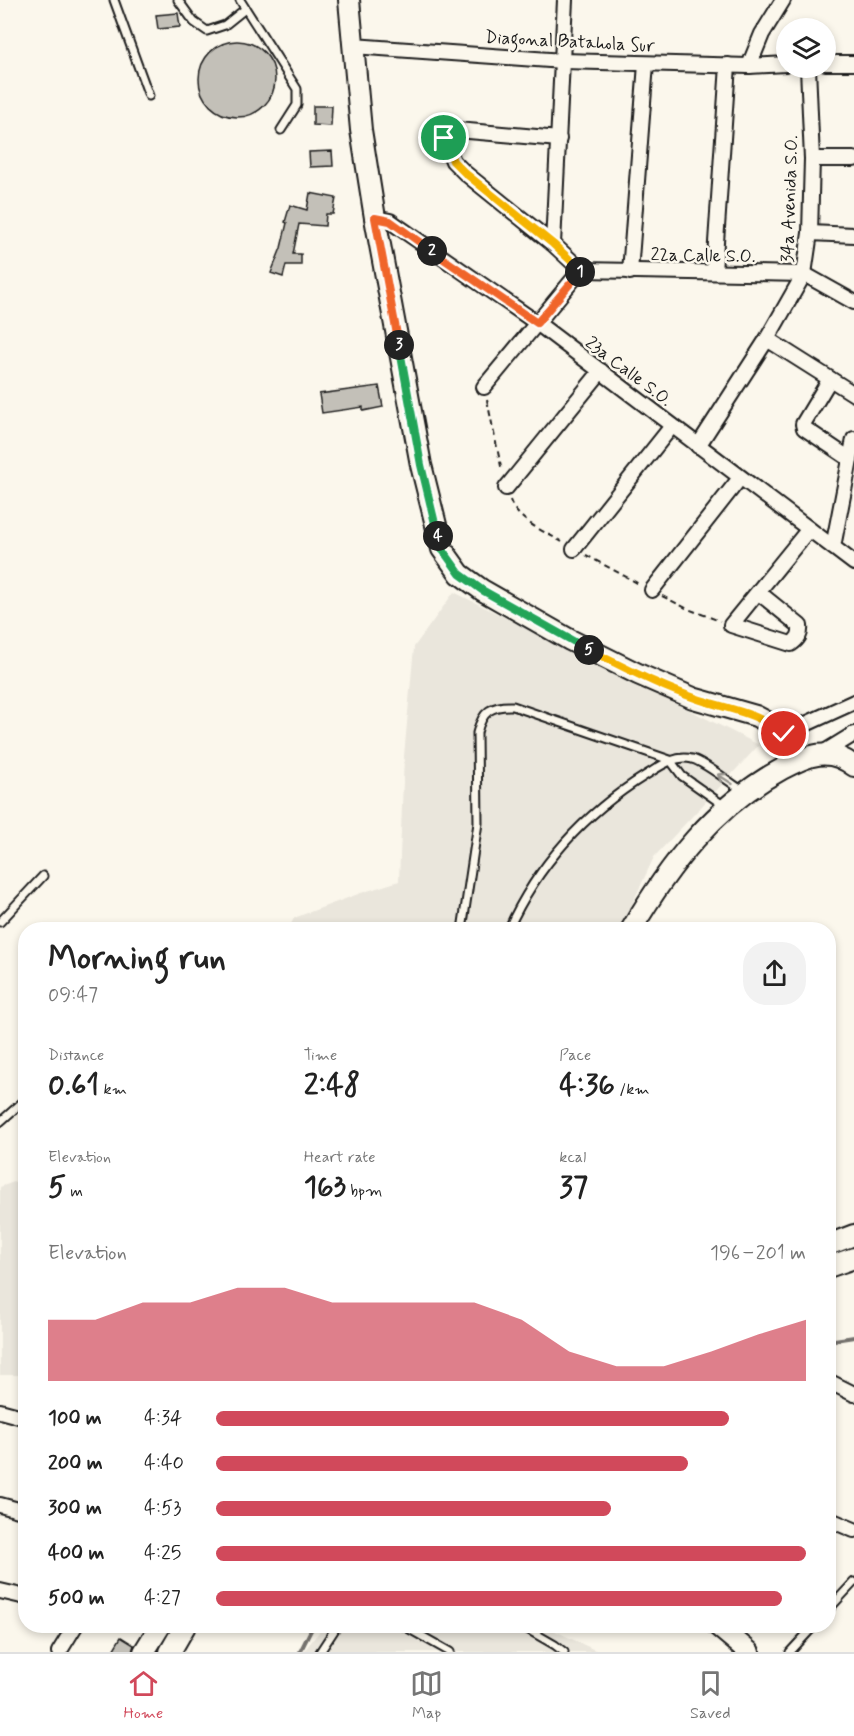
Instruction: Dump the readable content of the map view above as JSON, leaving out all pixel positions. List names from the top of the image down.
{
  "streets": {
    "street": [
      "Diagonal Batahola Sur",
      "34a Avenida S.O.",
      "22a Calle S.O.",
      "23a Calle S.O."
    ]
  },
  "crossings": [
    ["34a Avenida S.O.", "22a Calle S.O."],
    ["34a Avenida S.O.", "23a Calle S.O."]
  ],
  "page": {
    "pins": [
      "2",
      "1",
      "3",
      "4",
      "5"
    ],
    "heading": ["Morning run", "09:47"],
    "stats": [
      ["Distance", "0.61 km"],
      ["Time", "2:48"],
      ["Pace", "4:36 /km"],
      ["Elevation", "5 m"],
      ["Heart rate", "163 bpm"],
      ["kcal", "37"]
    ],
    "chart": ["Elevation", "196–201 m"],
    "list": [
      {
        "name": "100 m",
        "note": "4:34"
      },
      {
        "name": "200 m",
        "note": "4:40"
      },
      {
        "name": "300 m",
        "note": "4:53"
      },
      {
        "name": "400 m",
        "note": "4:25"
      },
      {
        "name": "500 m",
        "note": "4:27"
      }
    ],
    "tabs": ["Home", "Map", "Saved"]
  }
}
